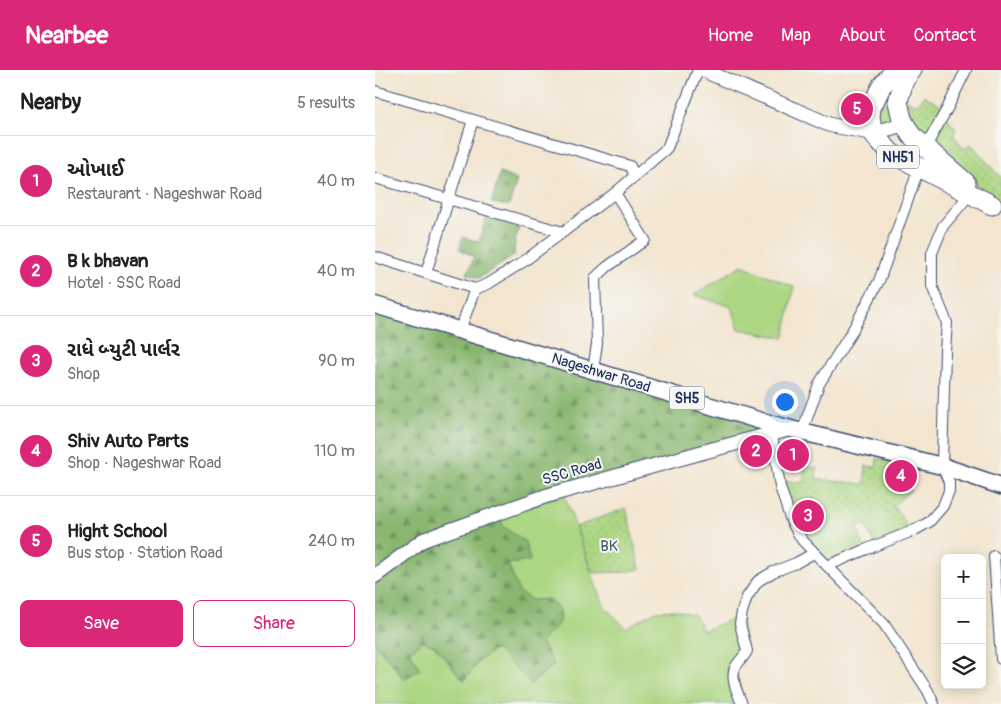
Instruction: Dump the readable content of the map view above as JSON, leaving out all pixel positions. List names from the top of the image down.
{
  "streets": {
    "highway": ["NH51"],
    "main road": ["Nageshwar Road", "SH5"],
    "street": ["SSC Road"]
  },
  "crossings": [
    ["Nageshwar Road", "SSC Road"]
  ],
  "parks": ["BK"],
  "page": {
    "header": "Nearbee",
    "nav": [
      "Home",
      "Map",
      "About",
      "Contact"
    ],
    "heading": ["Nearby", "5 results"],
    "pins": [
      "5",
      "2",
      "1",
      "4",
      "3"
    ],
    "list": [
      {
        "mark": "1",
        "name": "ઓખાઈ",
        "note": "Restaurant · Nageshwar Road",
        "value": "40 m"
      },
      {
        "mark": "2",
        "name": "B k bhavan",
        "note": "Hotel · SSC Road",
        "value": "40 m"
      },
      {
        "mark": "3",
        "name": "રાધે બ્યુટી પાર્લર",
        "note": "Shop",
        "value": "90 m"
      },
      {
        "mark": "4",
        "name": "Shiv Auto Parts",
        "note": "Shop · Nageshwar Road",
        "value": "110 m"
      },
      {
        "mark": "5",
        "name": "Hight School",
        "note": "Bus stop · Station Road",
        "value": "240 m"
      }
    ],
    "map_buttons": ["+", "−"],
    "buttons": ["Save", "Share"]
  }
}
